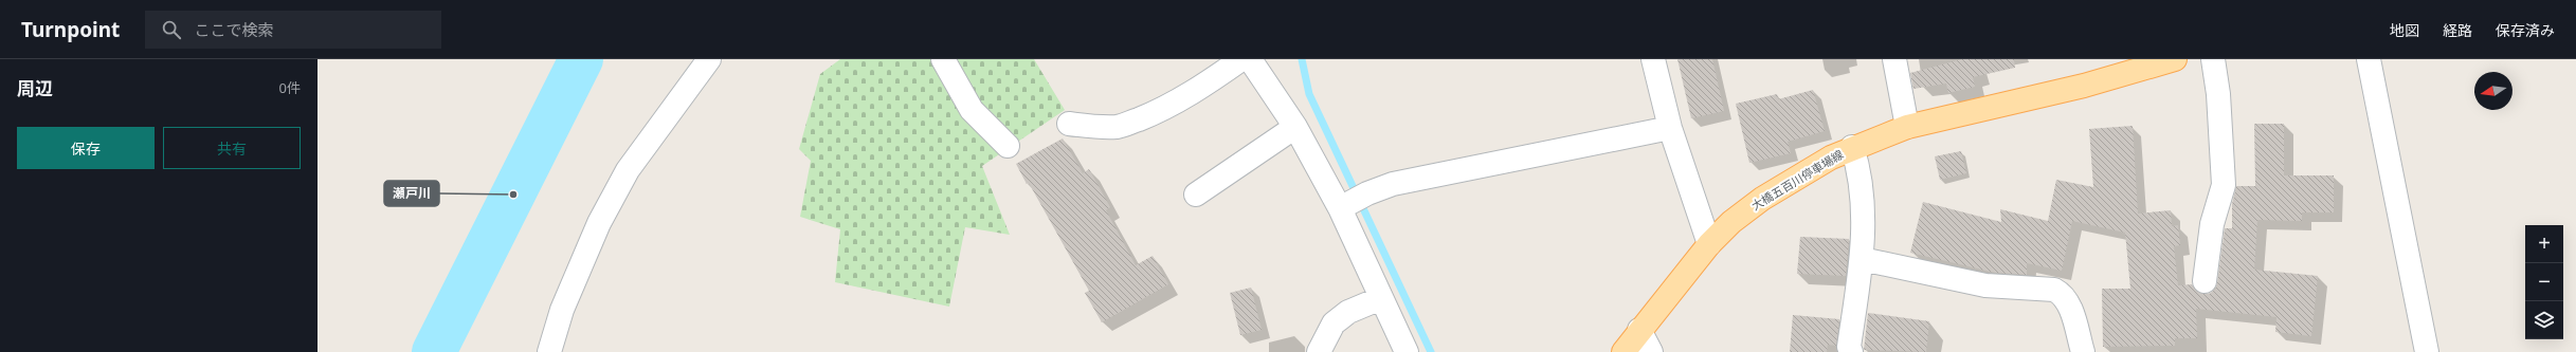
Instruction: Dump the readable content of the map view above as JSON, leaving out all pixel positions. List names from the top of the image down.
{
  "streets": {
    "main road": ["大橋五百川停車場線"]
  },
  "places": ["瀬戸川"],
  "north": "left",
  "page": {
    "header": "Turnpoint",
    "search": "ここで検索",
    "nav": ["地図", "経路", "保存済み"],
    "heading": ["周辺", "0件"],
    "buttons": ["保存", "共有"],
    "map_buttons": ["+", "−"]
  }
}
